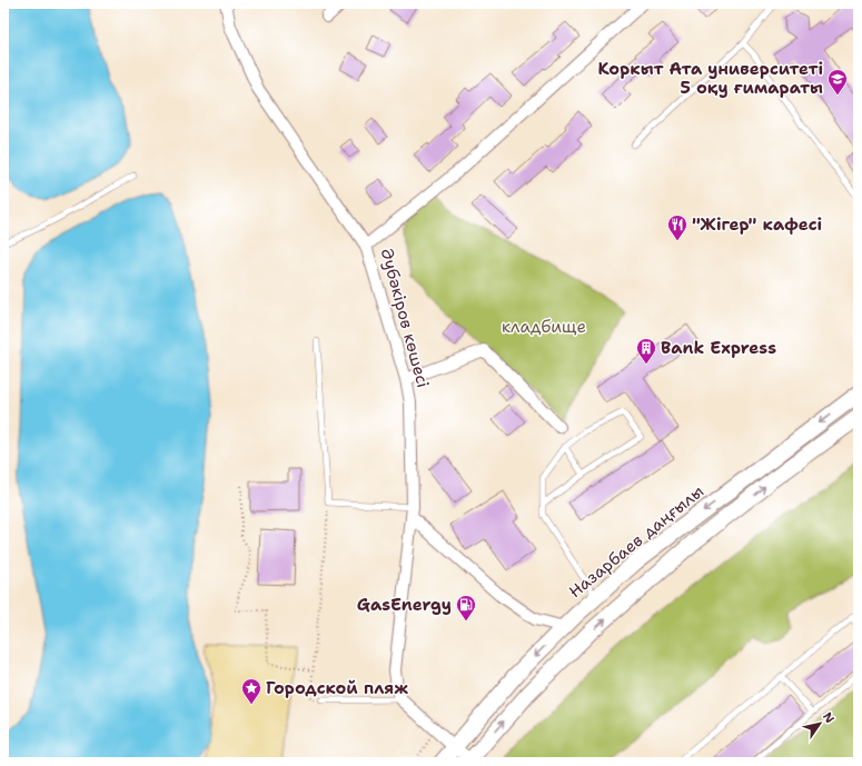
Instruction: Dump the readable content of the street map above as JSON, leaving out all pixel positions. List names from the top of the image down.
{
  "streets": {
    "main road": ["Назарбаев даңғылы"],
    "street": ["Әубәкіров көшесі"]
  },
  "parks": ["кладбище"],
  "places": {
    "school or university": ["Коркыт Ата университеті 5 оқу ғимараты"],
    "restaurant": ["\"Жігер\" кафесі"],
    "building": ["Bank Express"],
    "fuel station": ["GasEnergy"],
    "place": ["Городской пляж"]
  },
  "north": "top right"
}
